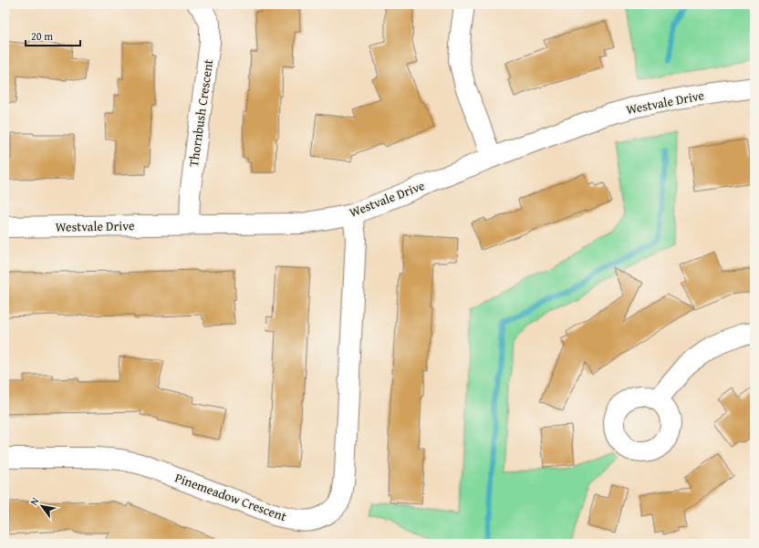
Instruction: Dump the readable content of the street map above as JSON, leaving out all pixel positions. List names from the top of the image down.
{
  "streets": {
    "street": ["Westvale Drive", "Thornbush Crescent", "Pinemeadow Crescent"]
  },
  "crossings": [
    ["Westvale Drive", "Thornbush Crescent"],
    ["Westvale Drive", "Pinemeadow Crescent"]
  ],
  "scale_bar": "20 m",
  "north": "top left"
}
